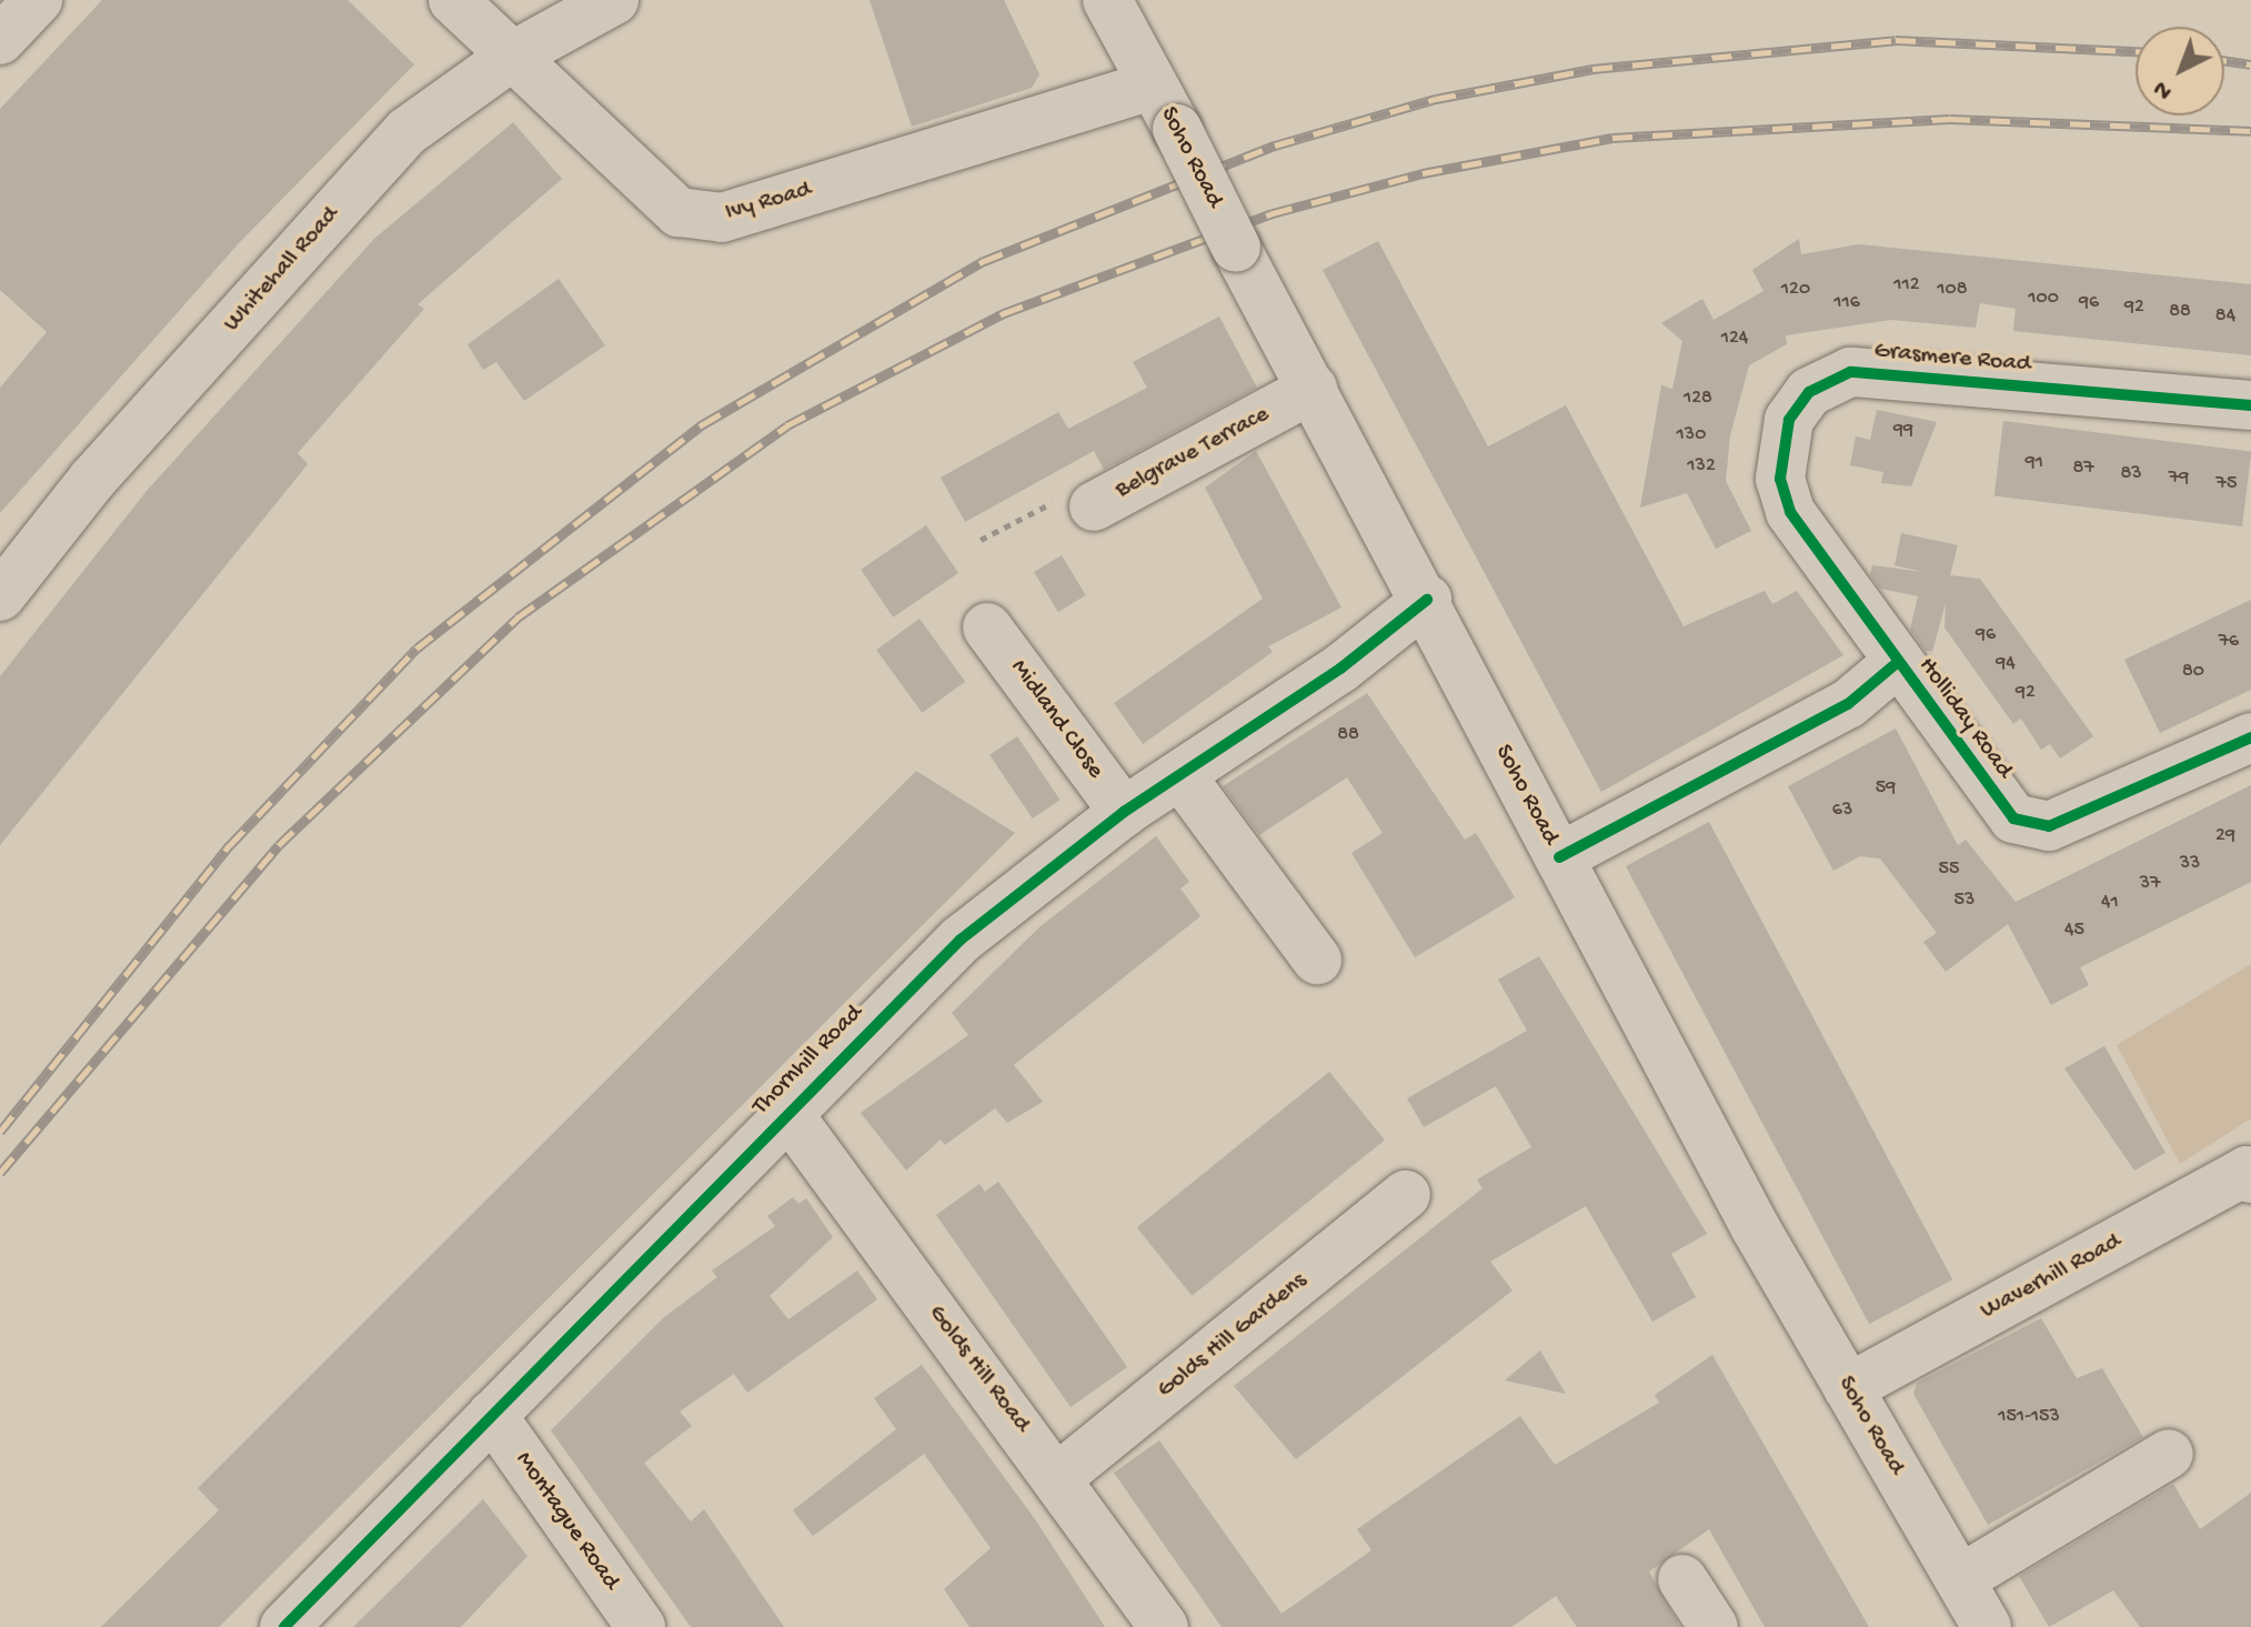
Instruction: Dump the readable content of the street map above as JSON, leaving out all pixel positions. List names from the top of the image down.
{
  "streets": {
    "main road": [
      "Soho Road",
      "Ivy Road",
      "Whitehall Road",
      "Grasmere Road",
      "Belgrave Terrace",
      "Holliday Road",
      "Midland Close",
      "Thornhill Road",
      "Waverhill Road",
      "Golds Hill Gardens",
      "Golds Hill Road",
      "Montague Road"
    ]
  },
  "crossings": [
    ["Soho Road", "Ivy Road"],
    ["Soho Road", "Belgrave Terrace"],
    ["Soho Road", "Holliday Road"],
    ["Soho Road", "Thornhill Road"],
    ["Soho Road", "Waverhill Road"],
    ["Ivy Road", "Whitehall Road"],
    ["Grasmere Road", "Holliday Road"],
    ["Midland Close", "Thornhill Road"],
    ["Thornhill Road", "Golds Hill Road"],
    ["Thornhill Road", "Montague Road"],
    ["Golds Hill Gardens", "Golds Hill Road"]
  ],
  "house_numbers": [
    "112",
    "120",
    "108",
    "100",
    "116",
    "96",
    "92",
    "88",
    "84",
    "124",
    "128",
    "99",
    "130",
    "91",
    "132",
    "87",
    "83",
    "79",
    "75",
    "96",
    "76",
    "94",
    "80",
    "92",
    "88",
    "59",
    "63",
    "29",
    "33",
    "55",
    "37",
    "53",
    "41",
    "45",
    "151-153"
  ],
  "north": "bottom left"
}
